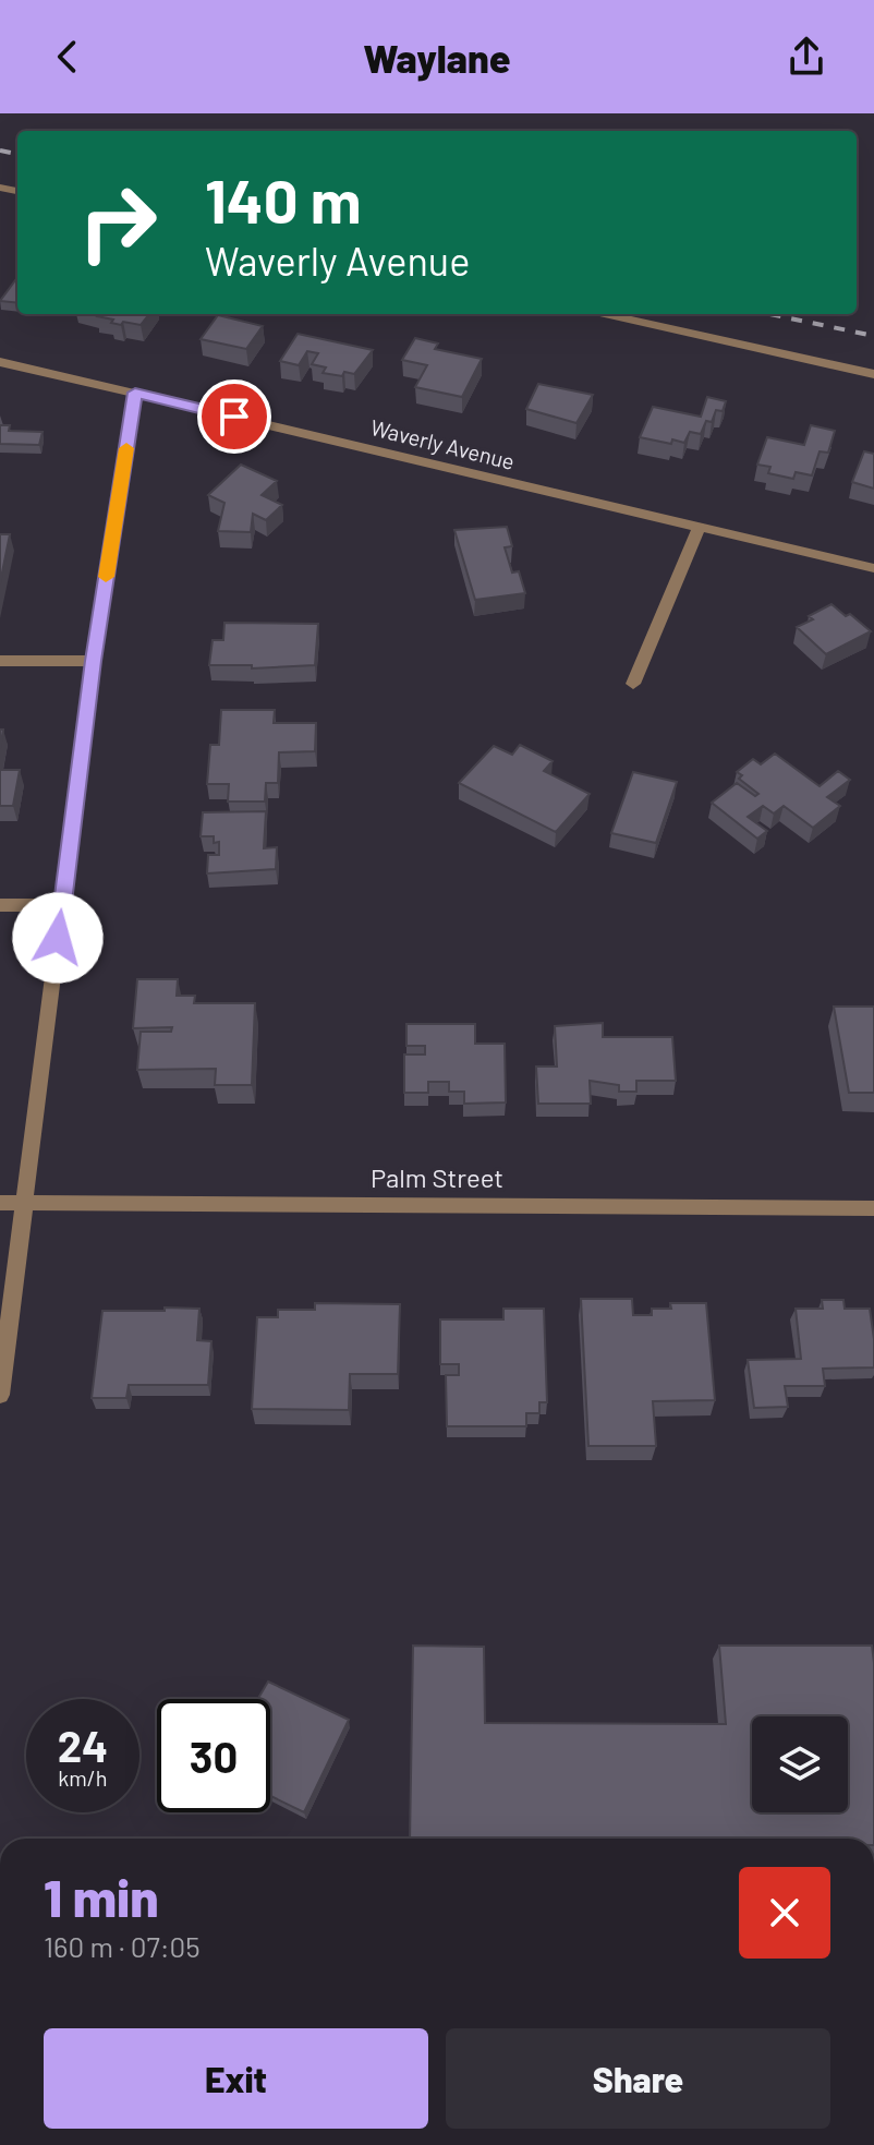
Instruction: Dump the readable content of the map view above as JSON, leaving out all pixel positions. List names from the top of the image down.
{
  "streets": {
    "street": ["Waverly Avenue", "Palm Street"]
  },
  "page": {
    "header": "Waylane",
    "turn": ["140 m", "Waverly Avenue"],
    "speed": "24 km/h",
    "limit": "30",
    "heading": ["1 min", "160 m · 07:05"],
    "buttons": ["Exit", "Share"]
  }
}
